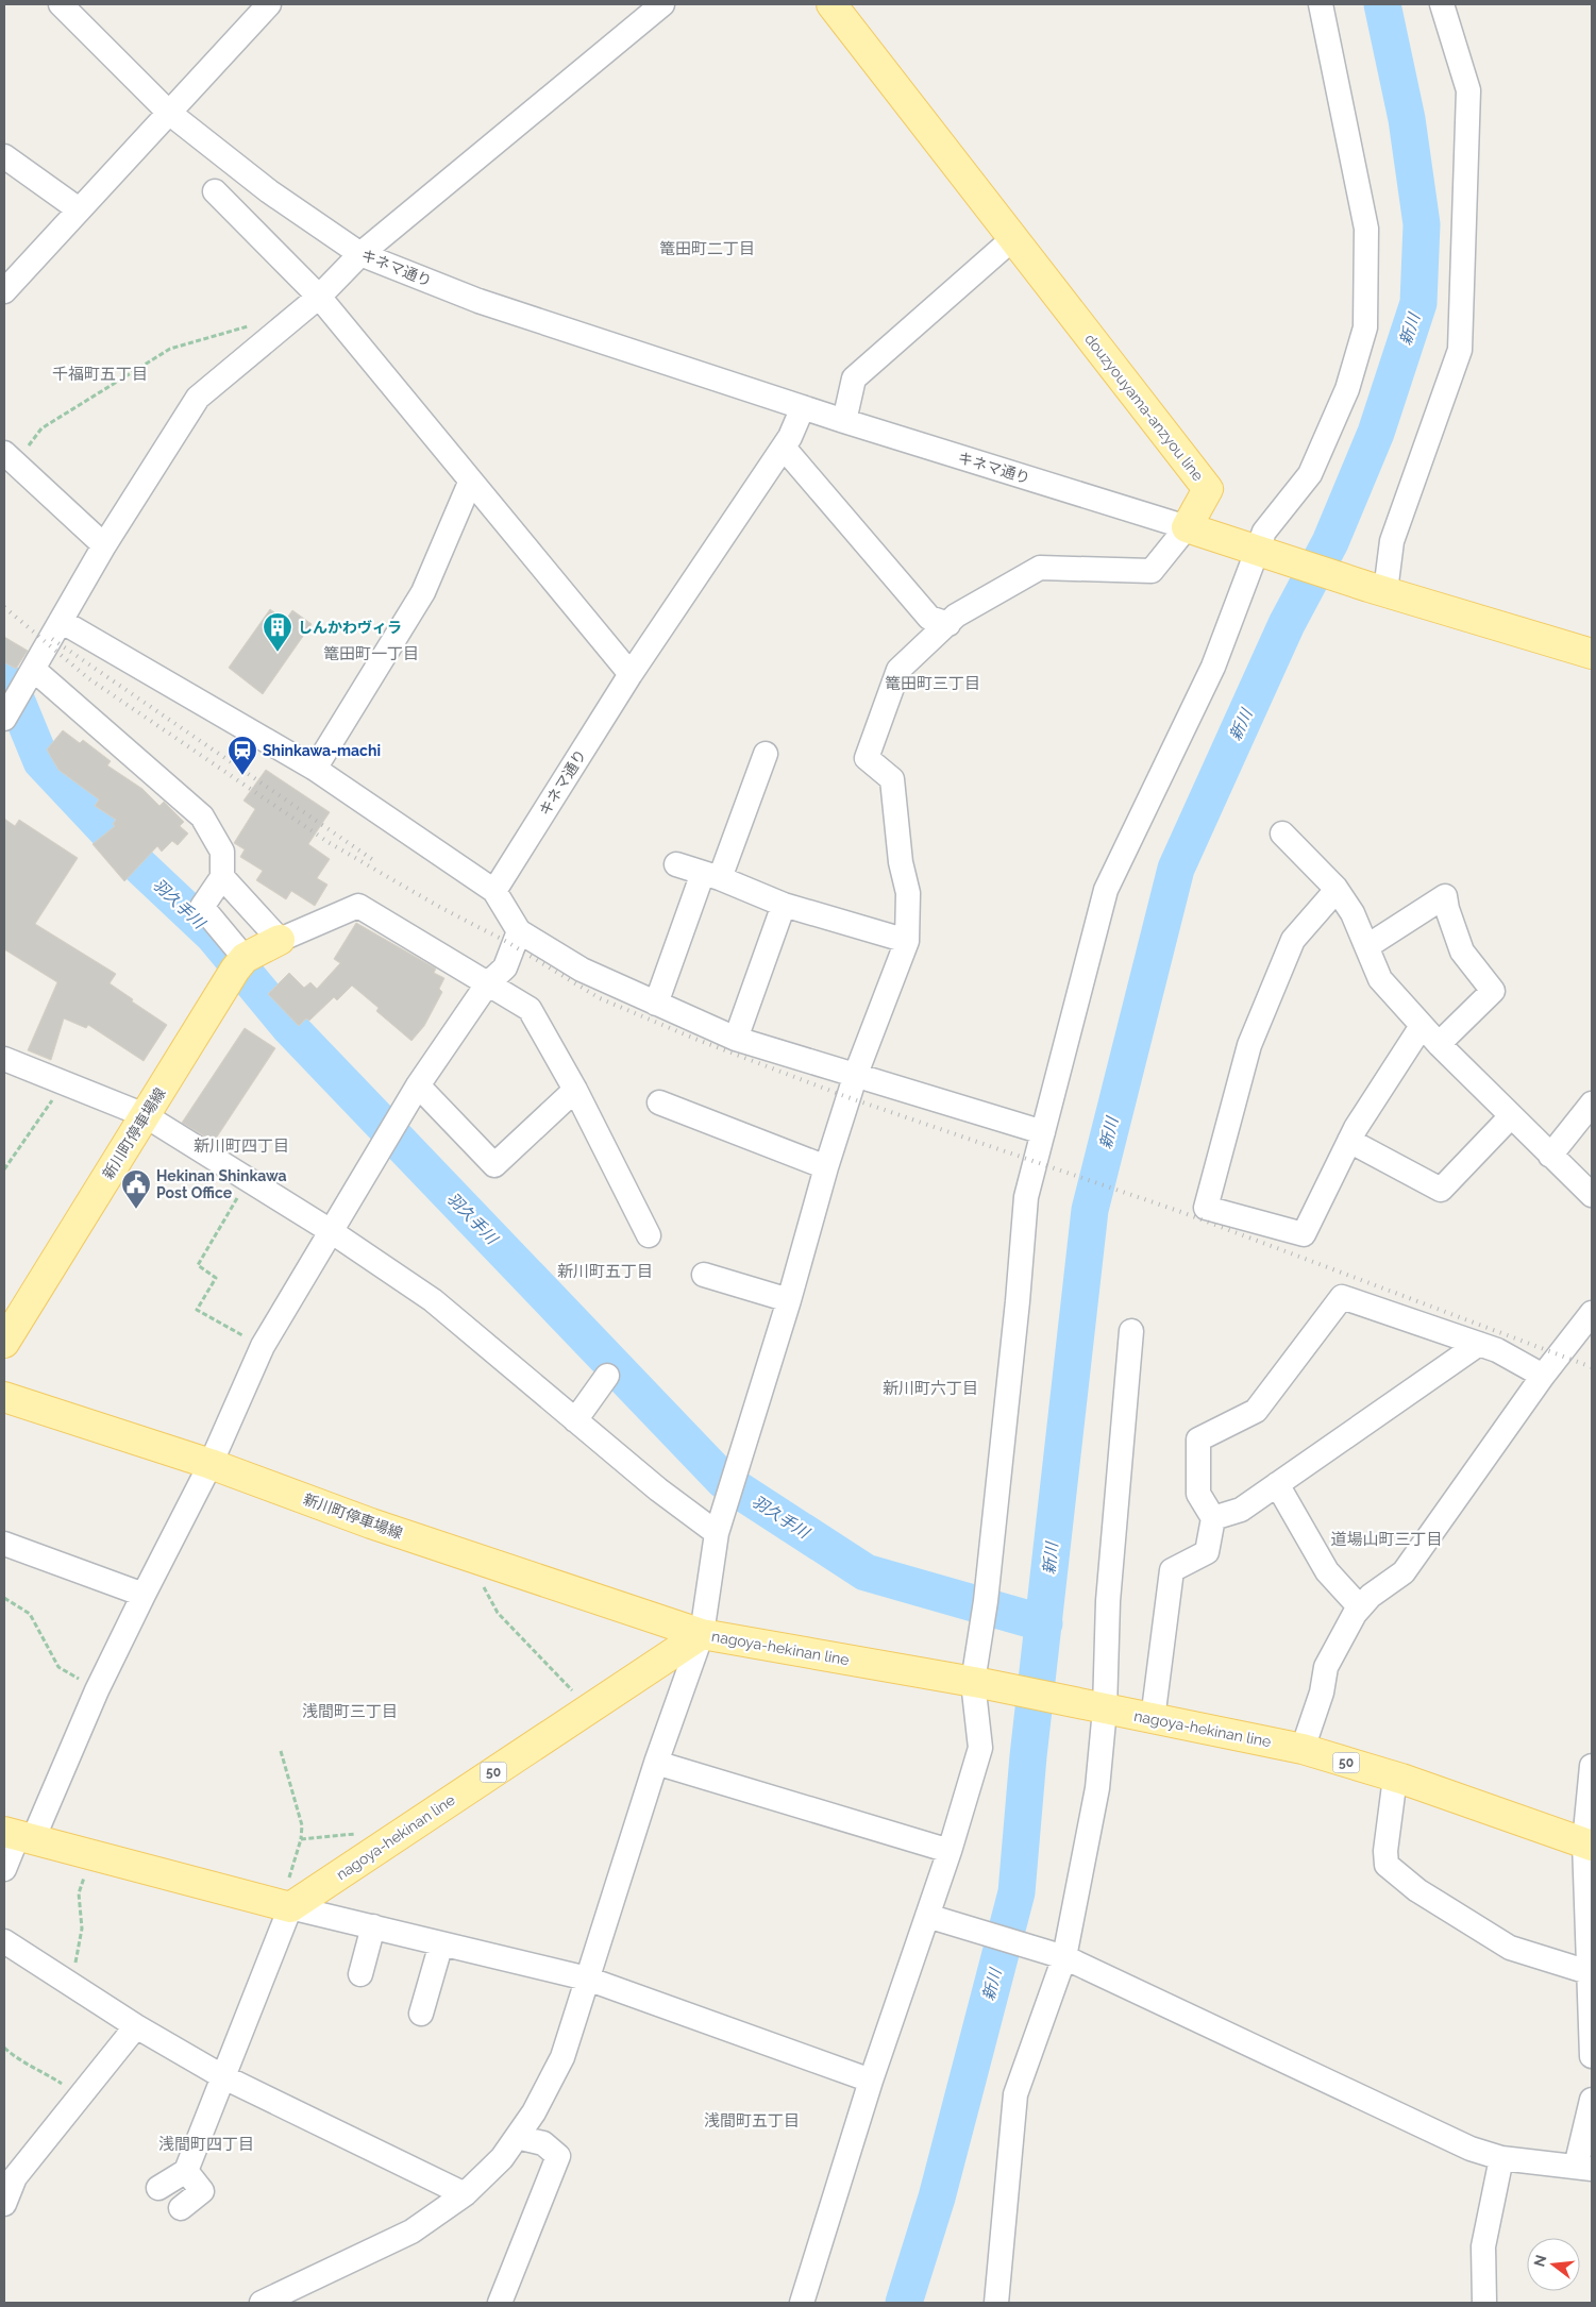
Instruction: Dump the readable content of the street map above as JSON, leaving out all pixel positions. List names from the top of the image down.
{
  "streets": {
    "main road": [
      "douzyouyama-anzyou line",
      "新川町停車場線",
      "nagoya-hekinan line",
      "50"
    ],
    "street": ["キネマ通り"]
  },
  "crossings": [
    ["キネマ通り", "douzyouyama-anzyou line"],
    ["新川町停車場線", "nagoya-hekinan line"]
  ],
  "districts": [
    "篭田町二丁目",
    "千福町五丁目",
    "篭田町一丁目",
    "篭田町三丁目",
    "新川町四丁目",
    "新川町五丁目",
    "新川町六丁目",
    "道場山町三丁目",
    "浅間町三丁目",
    "浅間町五丁目",
    "浅間町四丁目"
  ],
  "water": ["新川", "羽久手川"],
  "places": {
    "building": ["しんかわヴィラ"],
    "station": ["Shinkawa-machi"],
    "public building": ["Hekinan Shinkawa Post Office"]
  },
  "north": "left"
}
